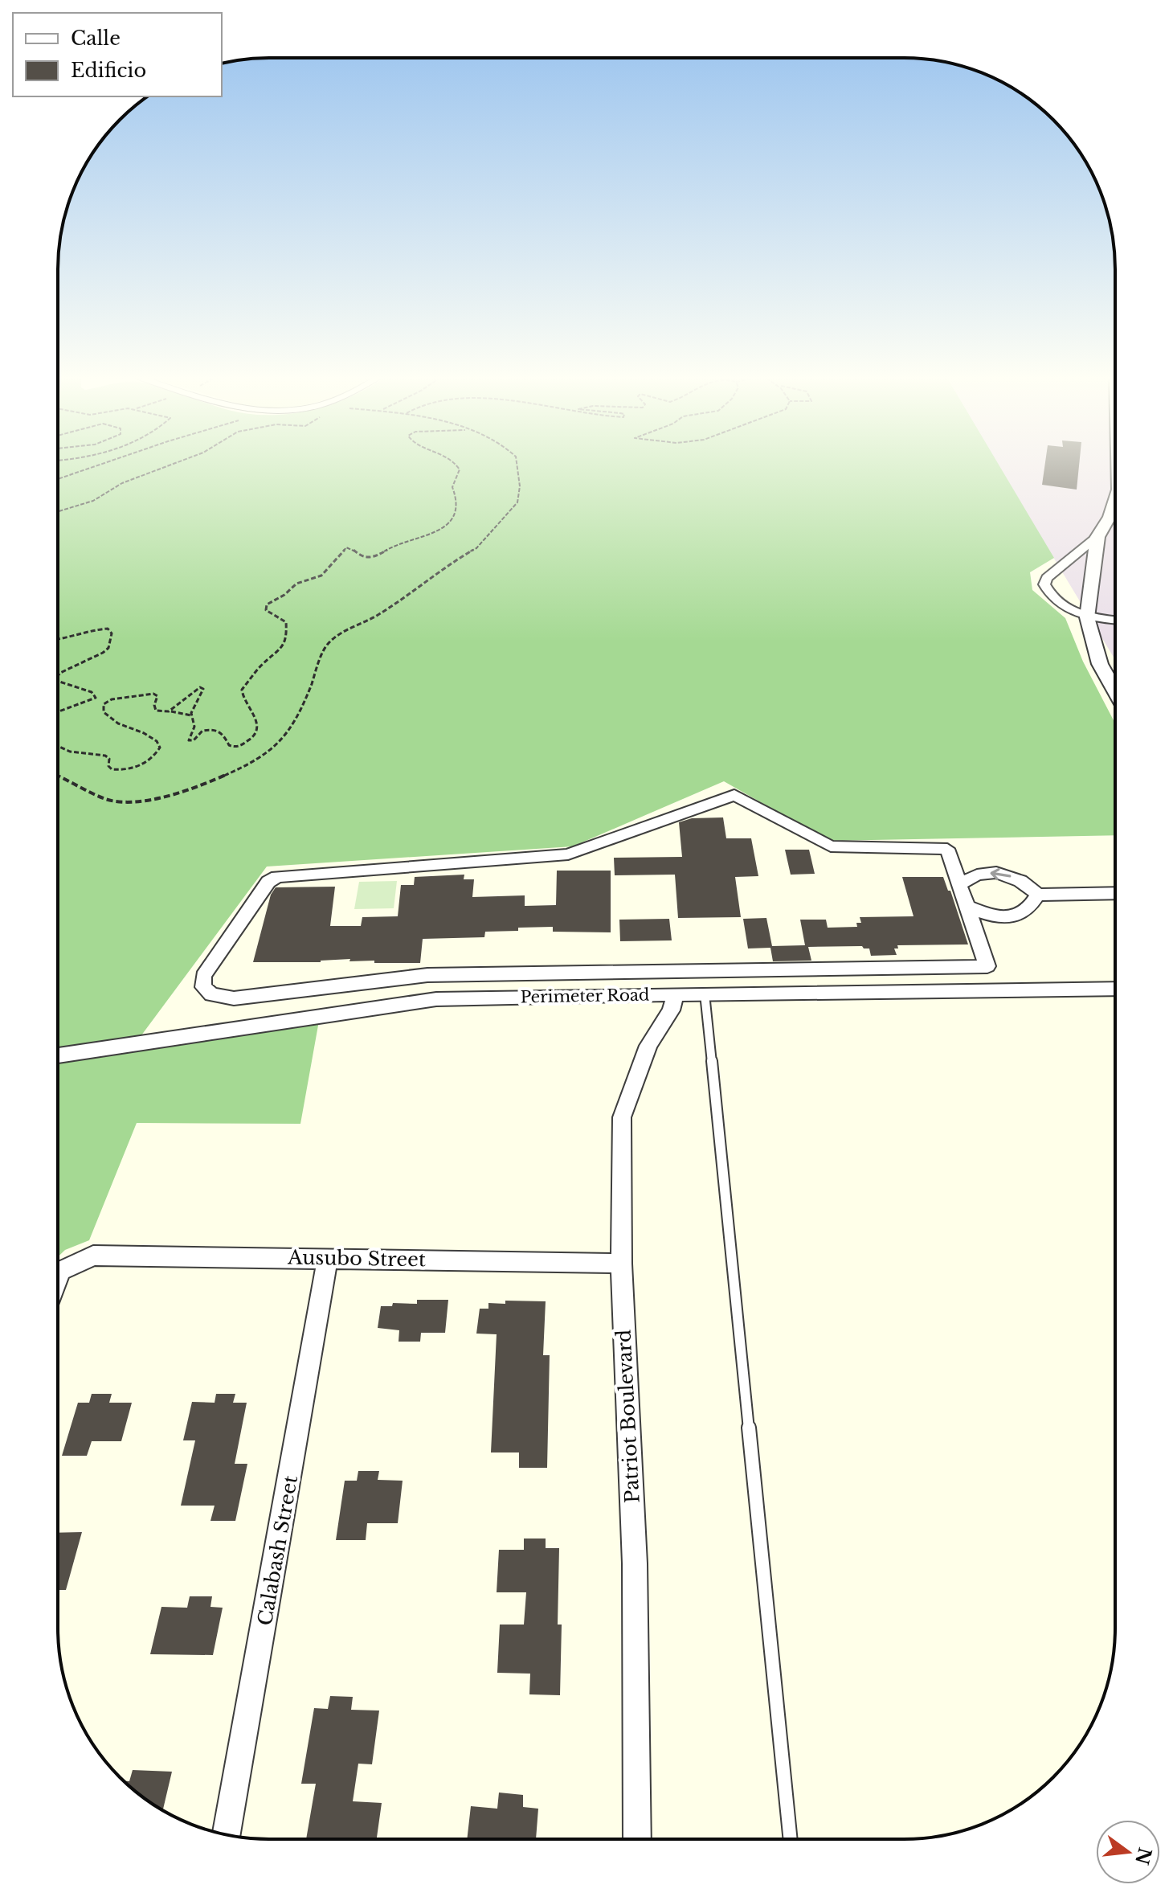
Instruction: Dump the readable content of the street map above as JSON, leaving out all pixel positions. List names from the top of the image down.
{
  "streets": {
    "street": [
      "Perimeter Road",
      "Ausubo Street",
      "Patriot Boulevard",
      "Calabash Street"
    ]
  },
  "crossings": [
    ["Perimeter Road", "Patriot Boulevard"],
    ["Ausubo Street", "Patriot Boulevard"],
    ["Ausubo Street", "Calabash Street"]
  ],
  "legend": ["Calle", "Edificio"],
  "north": "right"
}
